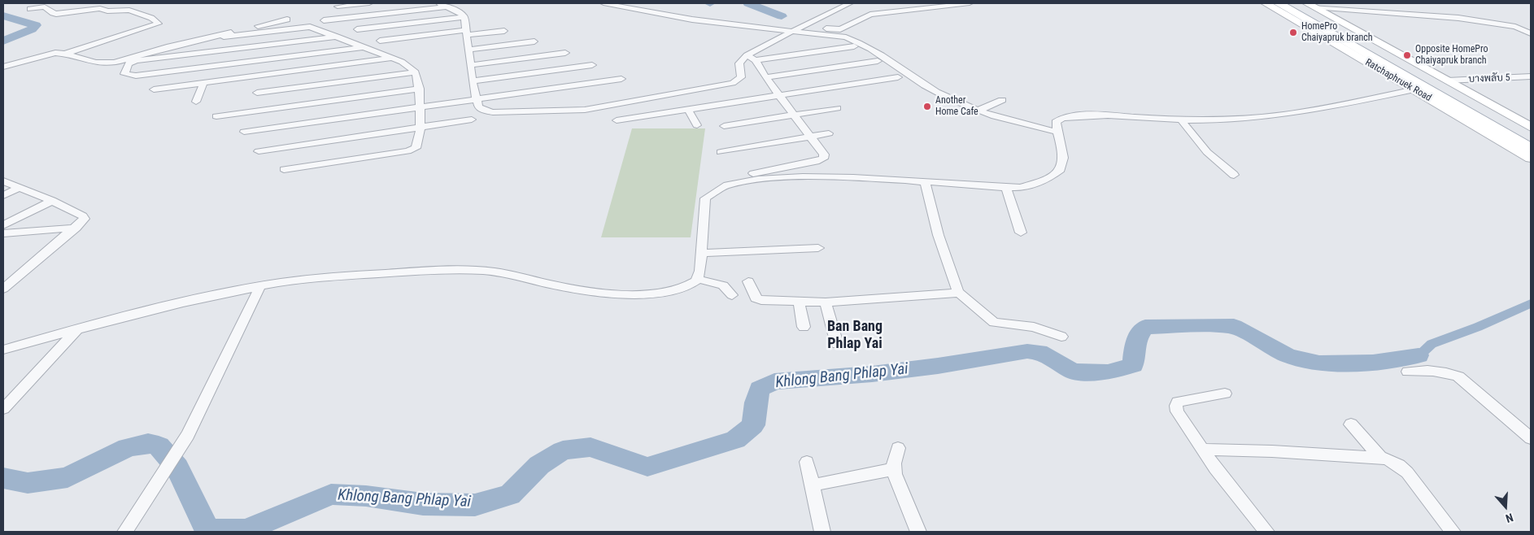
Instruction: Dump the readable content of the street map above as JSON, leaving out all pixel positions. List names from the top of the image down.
{
  "streets": {
    "main road": ["Ratchaphruek Road"],
    "street": ["บางพลับ 5"]
  },
  "crossings": [
    ["บางพลับ 5", "Ratchaphruek Road"]
  ],
  "districts": ["Ban Bang Phlap Yai"],
  "water": ["Khlong Bang Phlap Yai"],
  "places": ["HomePro Chaiyapruk branch", "Opposite HomePro Chaiyapruk branch", "Another Home Cafe"],
  "north": "bottom"
}
